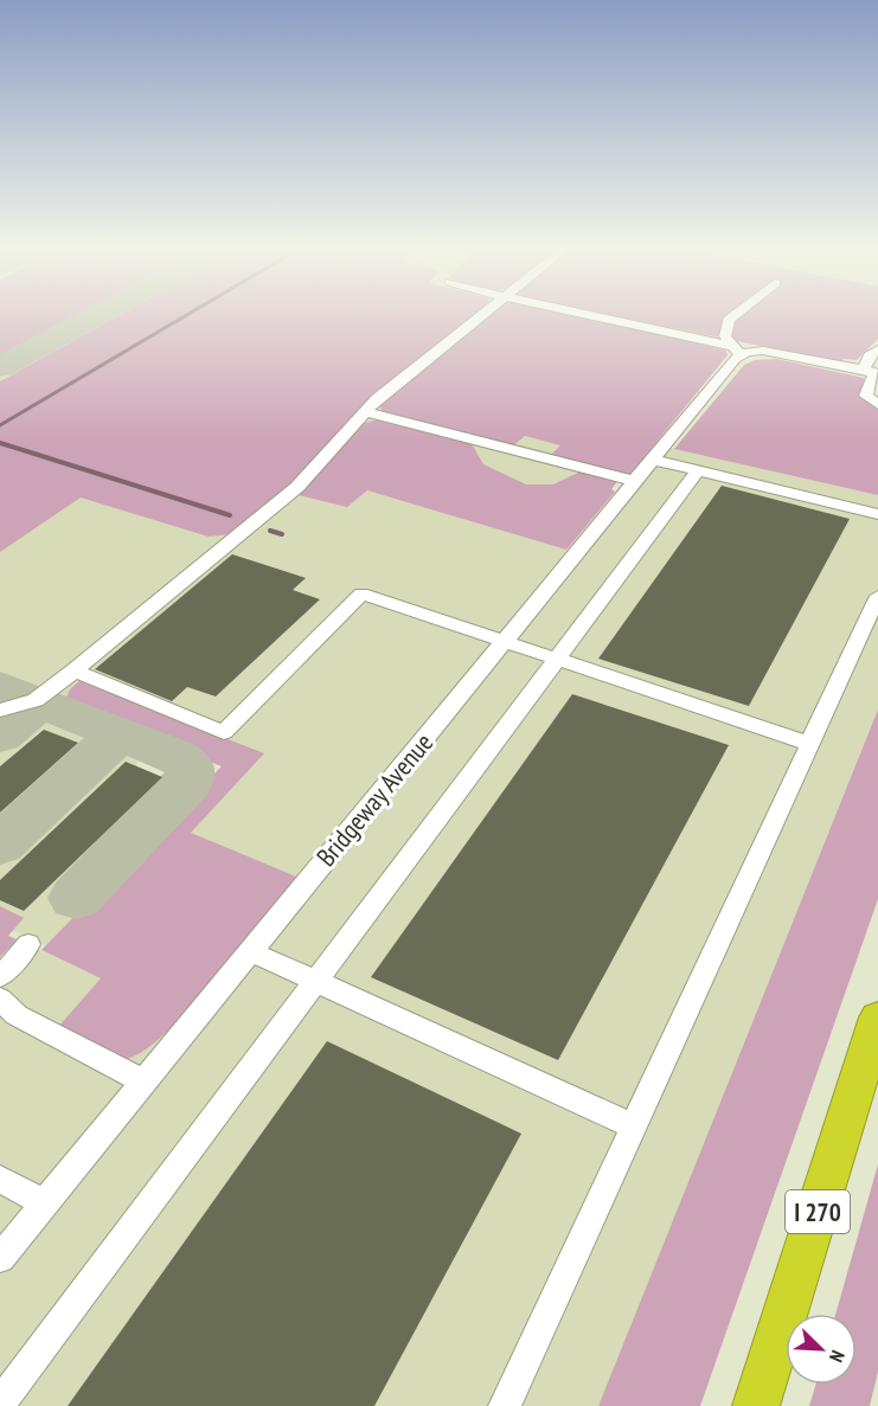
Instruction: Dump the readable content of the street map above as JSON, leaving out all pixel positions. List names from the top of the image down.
{
  "streets": {
    "highway": ["I 270"],
    "street": ["Bridgeway Avenue"]
  },
  "north": "bottom right"
}
